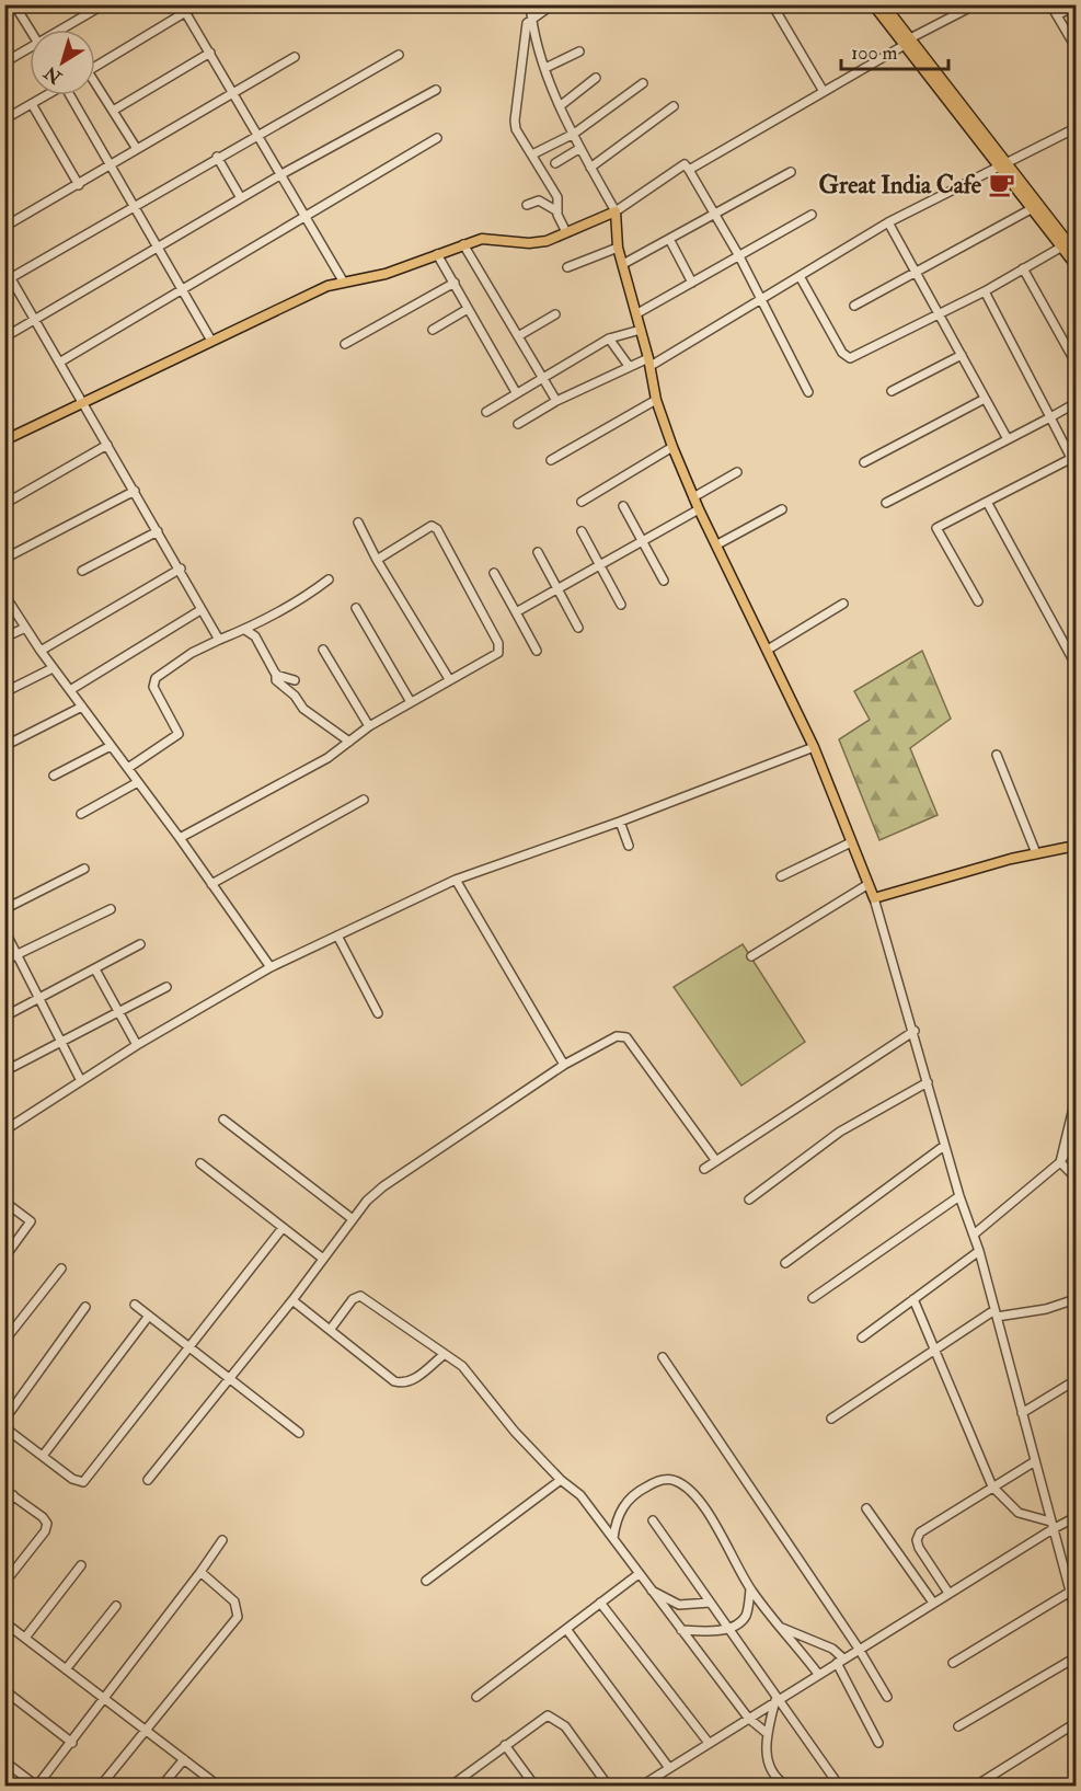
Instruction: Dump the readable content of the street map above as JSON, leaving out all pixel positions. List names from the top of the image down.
{
  "places": {
    "cafe": ["Great India Cafe"]
  },
  "scale_bar": "100 m",
  "north": "bottom left"
}
